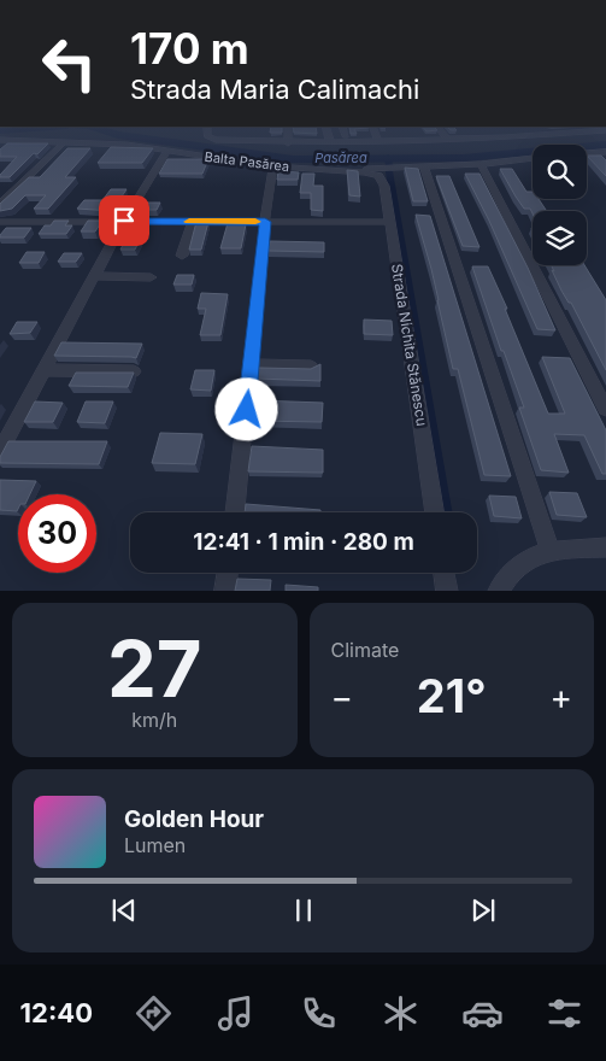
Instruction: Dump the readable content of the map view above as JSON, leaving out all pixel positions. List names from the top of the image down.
{
  "streets": {
    "street": ["Balta Pasărea", "Strada Nichita Stănescu"]
  },
  "crossings": [
    ["Balta Pasărea", "Strada Nichita Stănescu"]
  ],
  "water": ["Pasărea"],
  "page": {
    "turn": ["170 m", "Strada Maria Calimachi"],
    "limit": "30",
    "trip": "12:41 · 1 min · 280 m",
    "tile": [
      ["27", "km/h"],
      "Climate"
    ],
    "heat": ["−", "21°", "+"],
    "song": ["Golden Hour", "Lumen"],
    "tabs": "12:40"
  }
}
